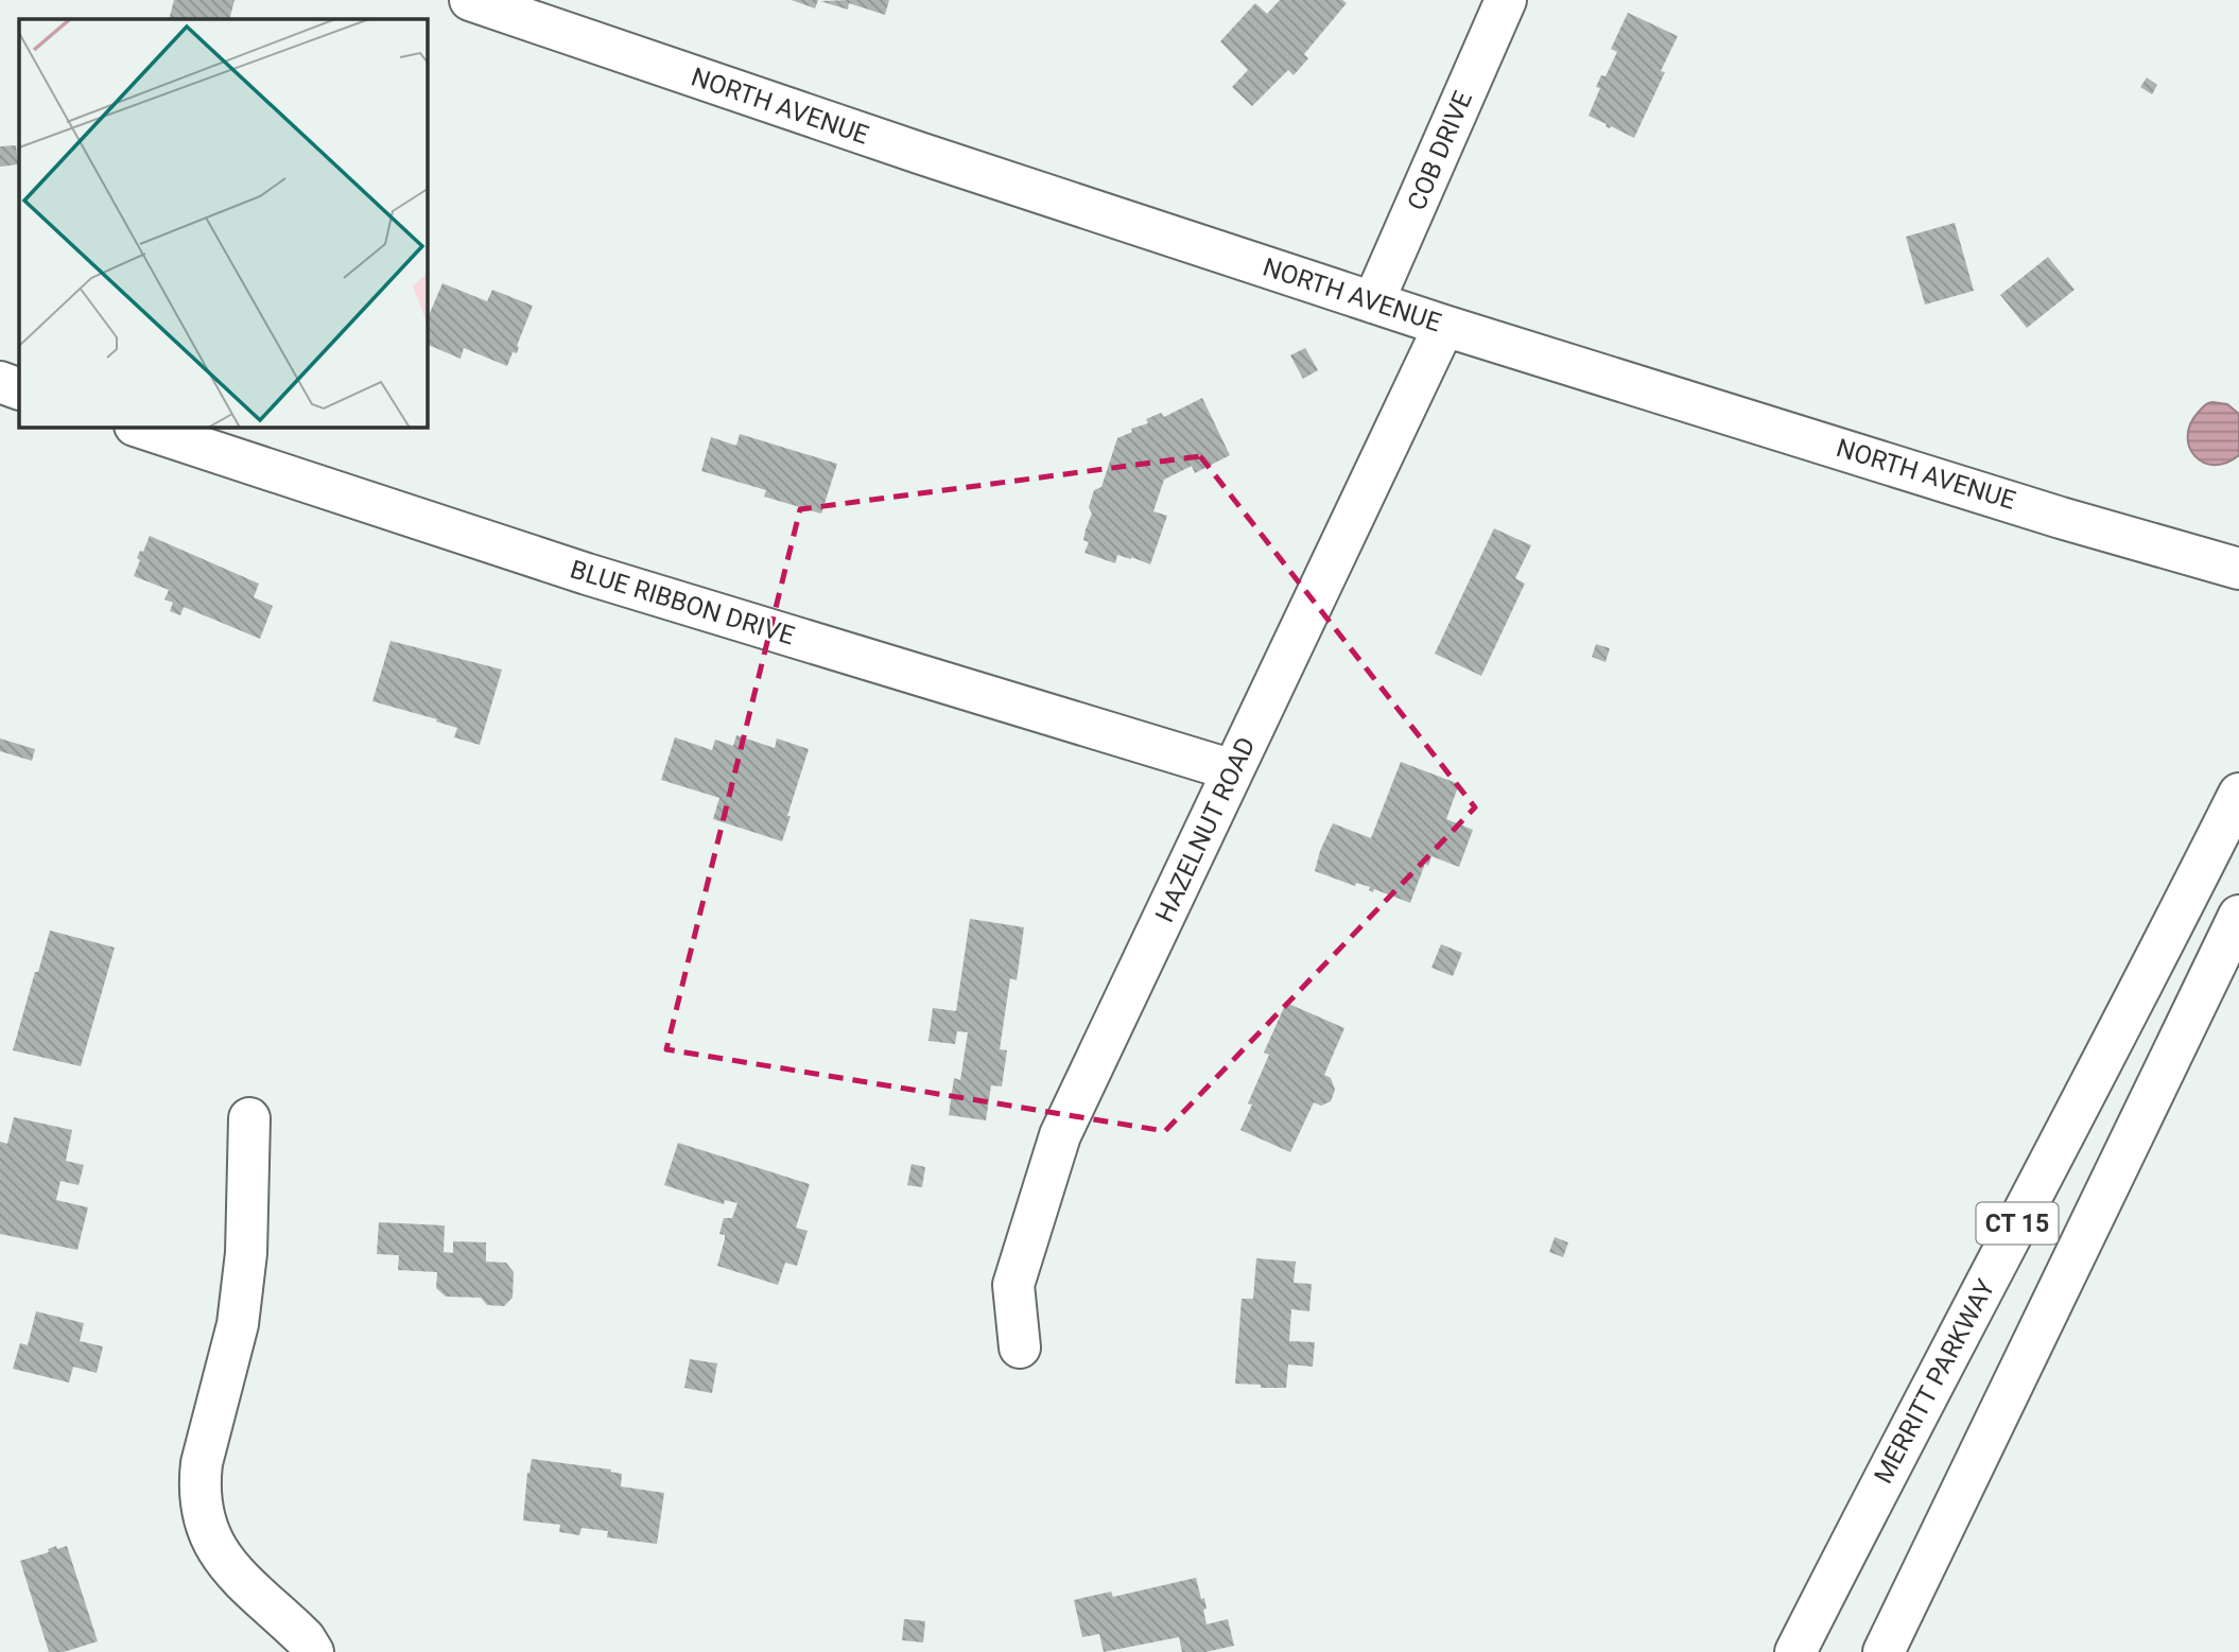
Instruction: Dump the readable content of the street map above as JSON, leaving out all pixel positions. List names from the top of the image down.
{
  "streets": {
    "main road": [
      "NORTH AVENUE",
      "COB DRIVE",
      "BLUE RIBBON DRIVE",
      "HAZELNUT ROAD",
      "CT 15",
      "MERRITT PARKWAY"
    ]
  },
  "crossings": [
    ["NORTH AVENUE", "COB DRIVE"],
    ["NORTH AVENUE", "HAZELNUT ROAD"],
    ["BLUE RIBBON DRIVE", "HAZELNUT ROAD"]
  ]
}
